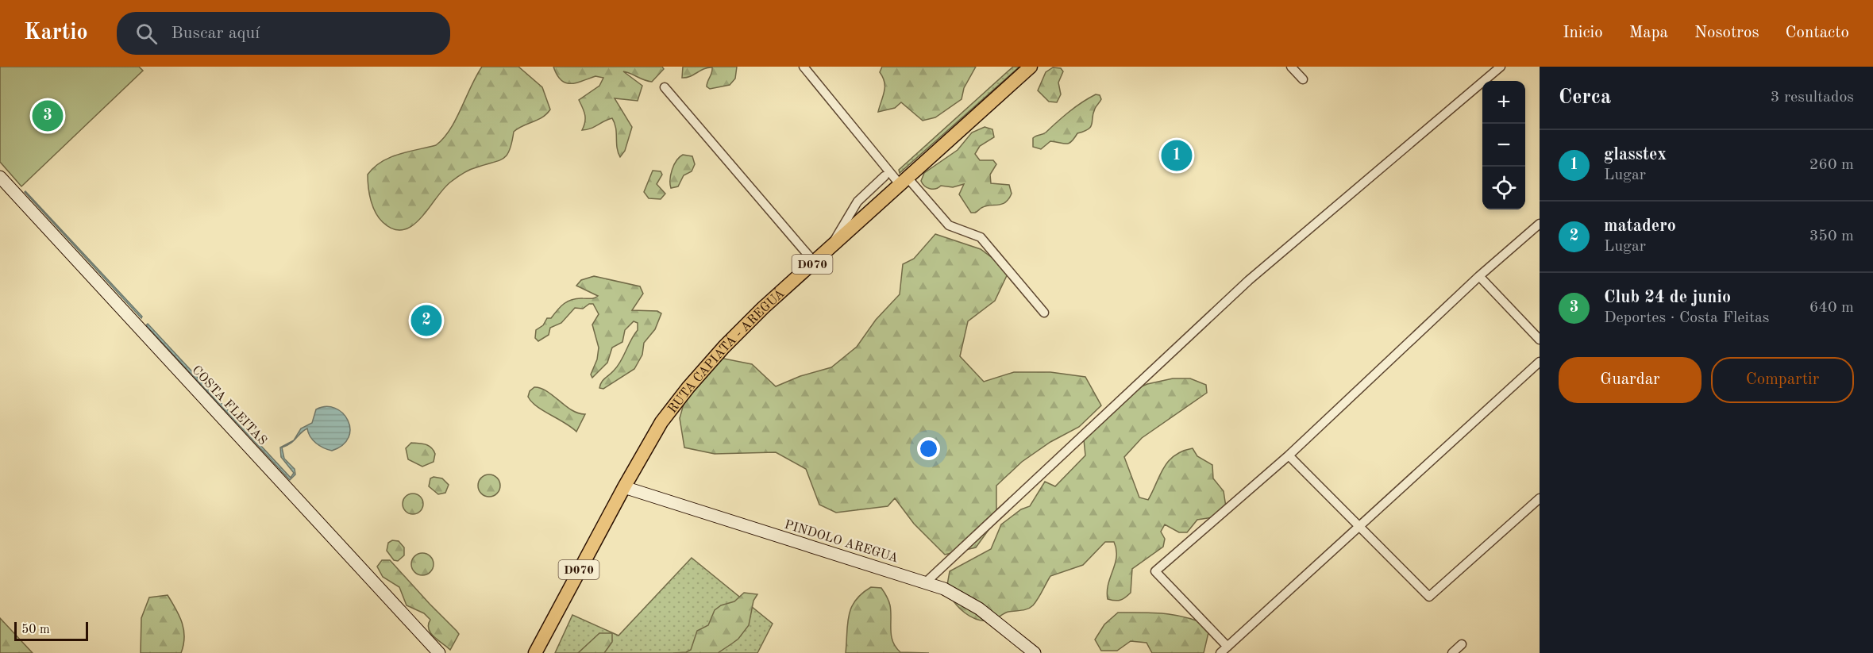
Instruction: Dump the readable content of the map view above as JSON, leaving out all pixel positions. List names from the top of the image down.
{
  "streets": {
    "main road": [
      "D070",
      "RUTA CAPIATÁ - AREGUÁ",
      "COSTA FLEITAS",
      "PINDOLO AREGUA"
    ]
  },
  "crossings": [
    ["RUTA CAPIATÁ - AREGUÁ", "PINDOLO AREGUA"]
  ],
  "scale_bar": "50 m",
  "page": {
    "header": "Kartio",
    "search": "Buscar aquí",
    "nav": [
      "Inicio",
      "Mapa",
      "Nosotros",
      "Contacto"
    ],
    "heading": ["Cerca", "3 resultados"],
    "map_buttons": ["+", "−"],
    "pins": ["3", "1", "2"],
    "list": [
      {
        "mark": "1",
        "name": "glasstex",
        "note": "Lugar",
        "value": "260 m"
      },
      {
        "mark": "2",
        "name": "matadero",
        "note": "Lugar",
        "value": "350 m"
      },
      {
        "mark": "3",
        "name": "Club 24 de junio",
        "note": "Deportes · Costa Fleitas",
        "value": "640 m"
      }
    ],
    "buttons": ["Guardar", "Compartir"],
    "scale": "50 m"
  }
}
